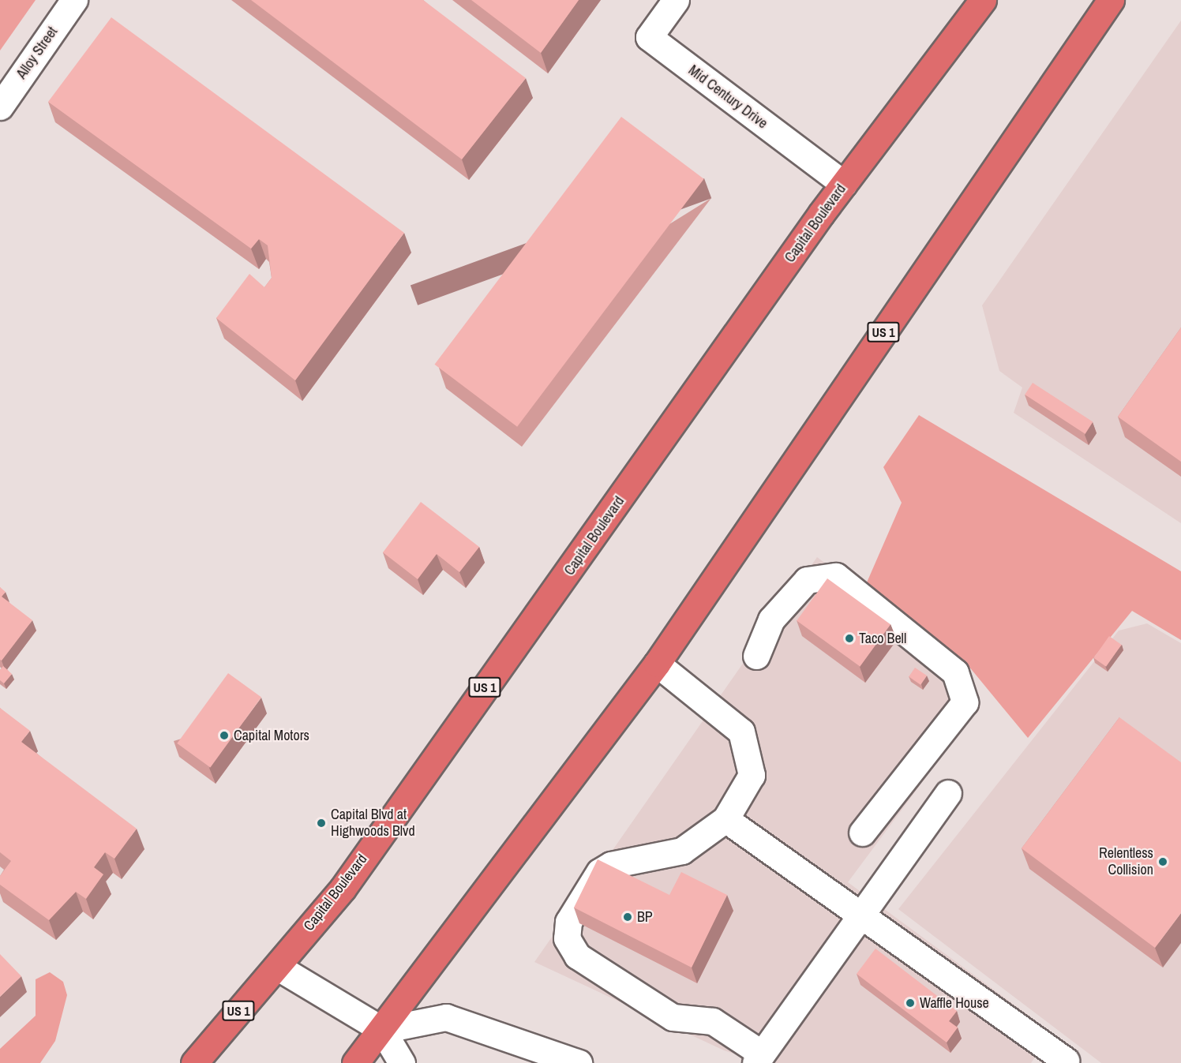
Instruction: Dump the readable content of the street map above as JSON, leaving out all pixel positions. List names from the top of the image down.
{
  "streets": {
    "highway": ["Capital Boulevard", "US 1"],
    "street": ["Alloy Street", "Mid Century Drive"]
  },
  "crossings": [
    ["Mid Century Drive", "Capital Boulevard"]
  ],
  "places": [
    "Taco Bell",
    "Capital Motors",
    "Capital Blvd at Highwoods Blvd",
    "Relentless Collision",
    "BP",
    "Waffle House"
  ]
}
